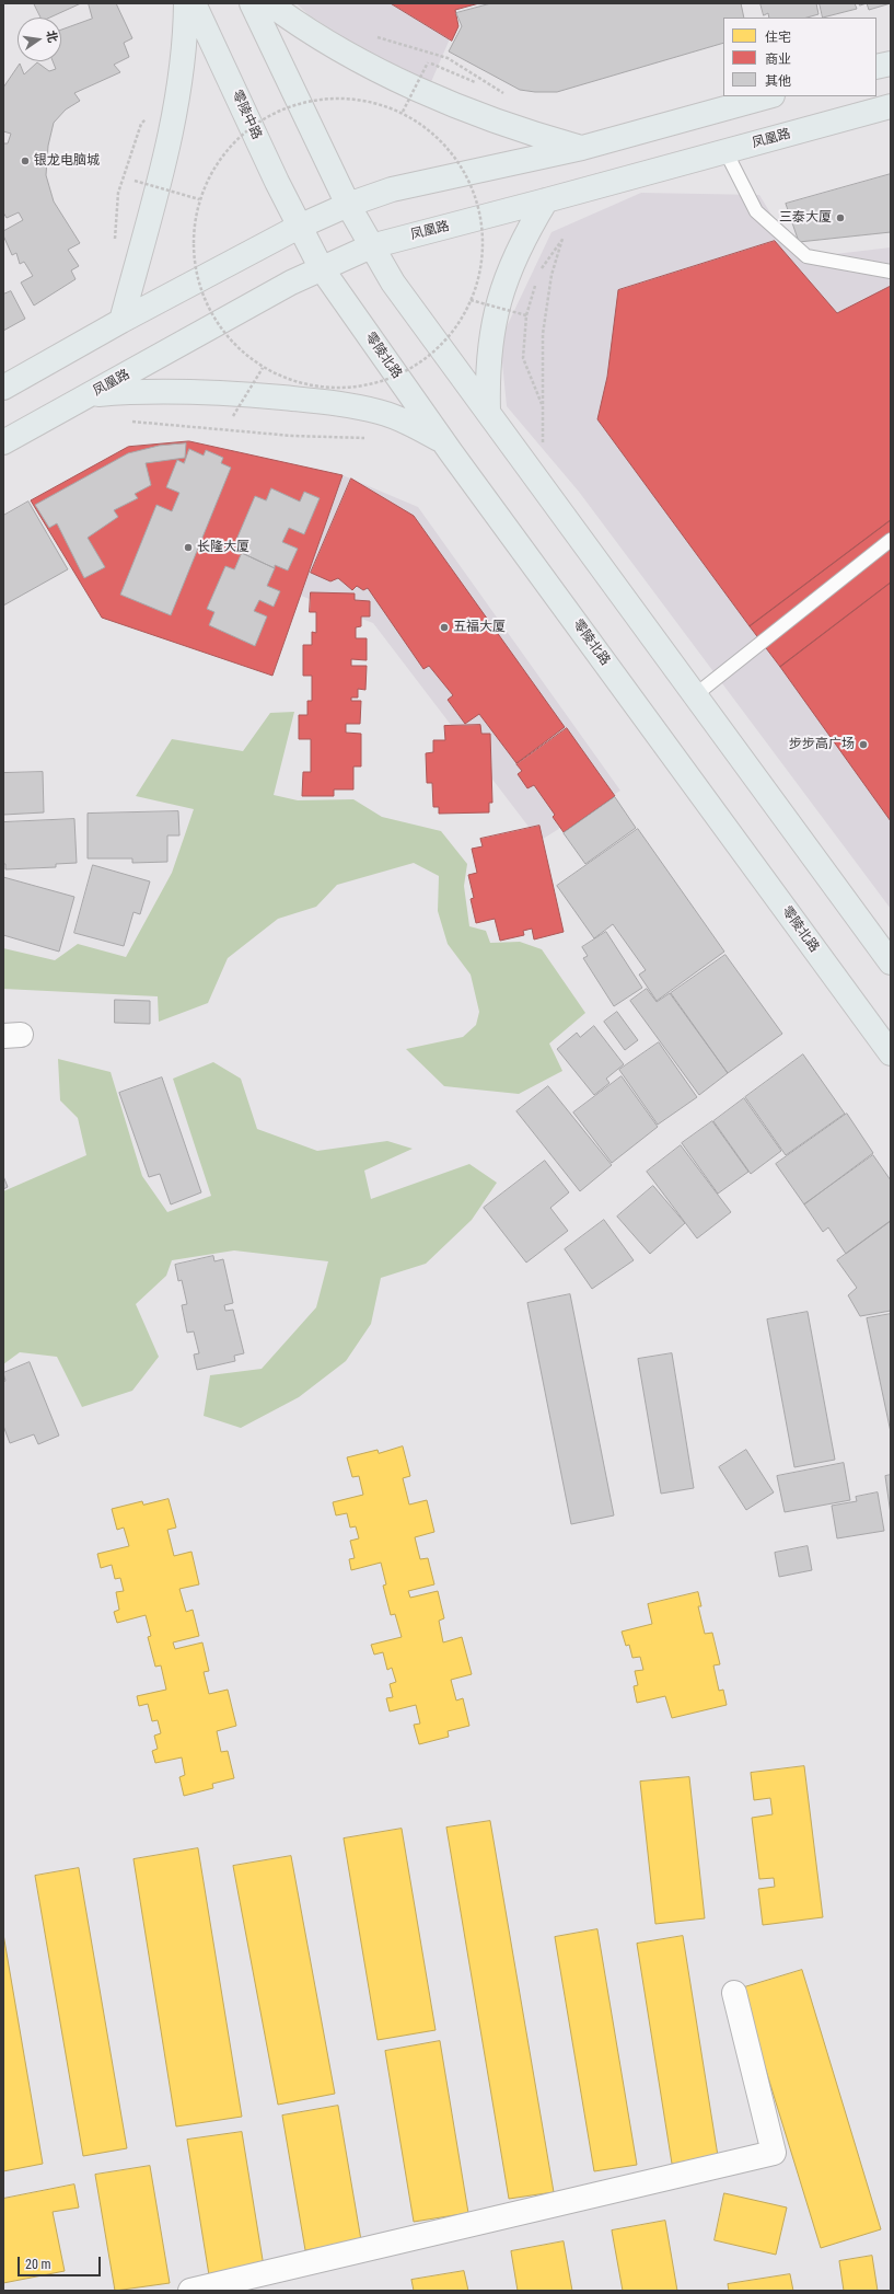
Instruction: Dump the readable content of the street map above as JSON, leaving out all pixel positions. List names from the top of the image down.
{
  "streets": {
    "main road": ["零陵中路", "凤凰路", "零陵北路"]
  },
  "crossings": [
    ["零陵中路", "零陵北路"],
    ["凤凰路", "零陵北路"]
  ],
  "places": [
    "银龙电脑城",
    "三泰大厦",
    "长隆大厦",
    "五福大厦",
    "步步高广场"
  ],
  "legend": ["住宅", "商业", "其他"],
  "scale_bar": "20 m",
  "north": "right"
}
